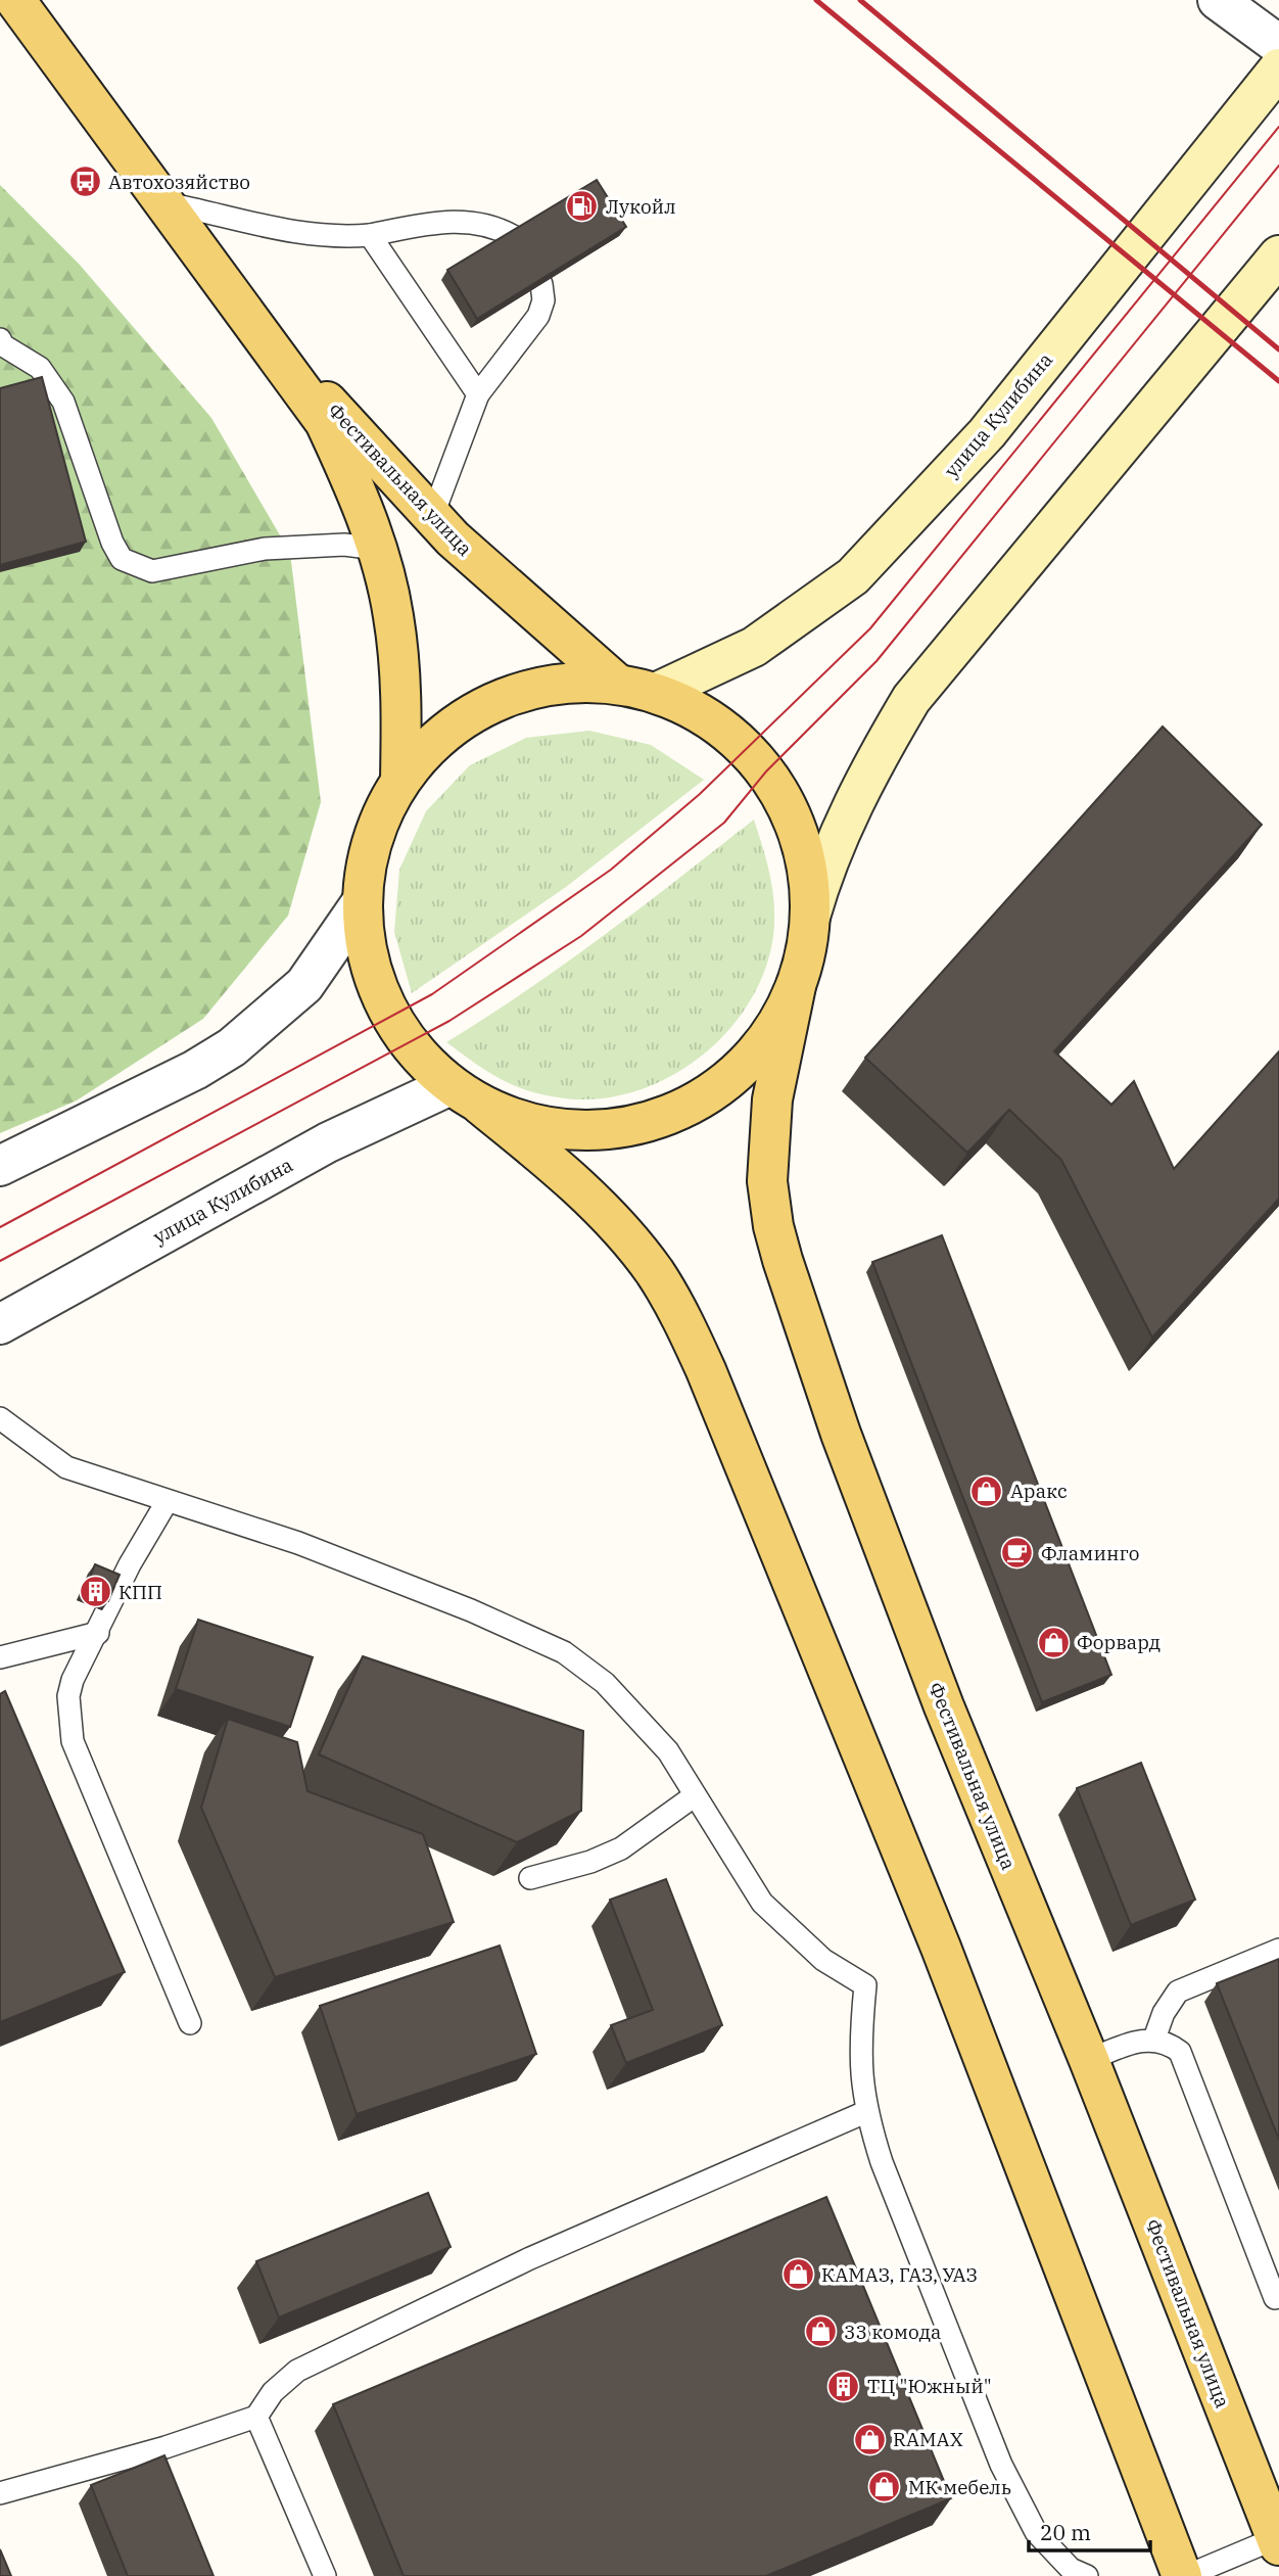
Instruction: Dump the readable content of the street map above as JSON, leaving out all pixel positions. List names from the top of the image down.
{
  "streets": {
    "main road": ["улица Кулибина", "Фестивальная улица"]
  },
  "places": {
    "bus stop": ["Автохозяйство"],
    "fuel station": ["Лукойл"],
    "shop": [
      "Аракс",
      "Форвард",
      "КАМАЗ, ГАЗ, УАЗ",
      "33 комода",
      "RAMAX",
      "МК мебель"
    ],
    "cafe": ["Фламинго"],
    "building": ["КПП", "ТЦ \"Южный\""]
  },
  "scale_bar": "20 m"
}
